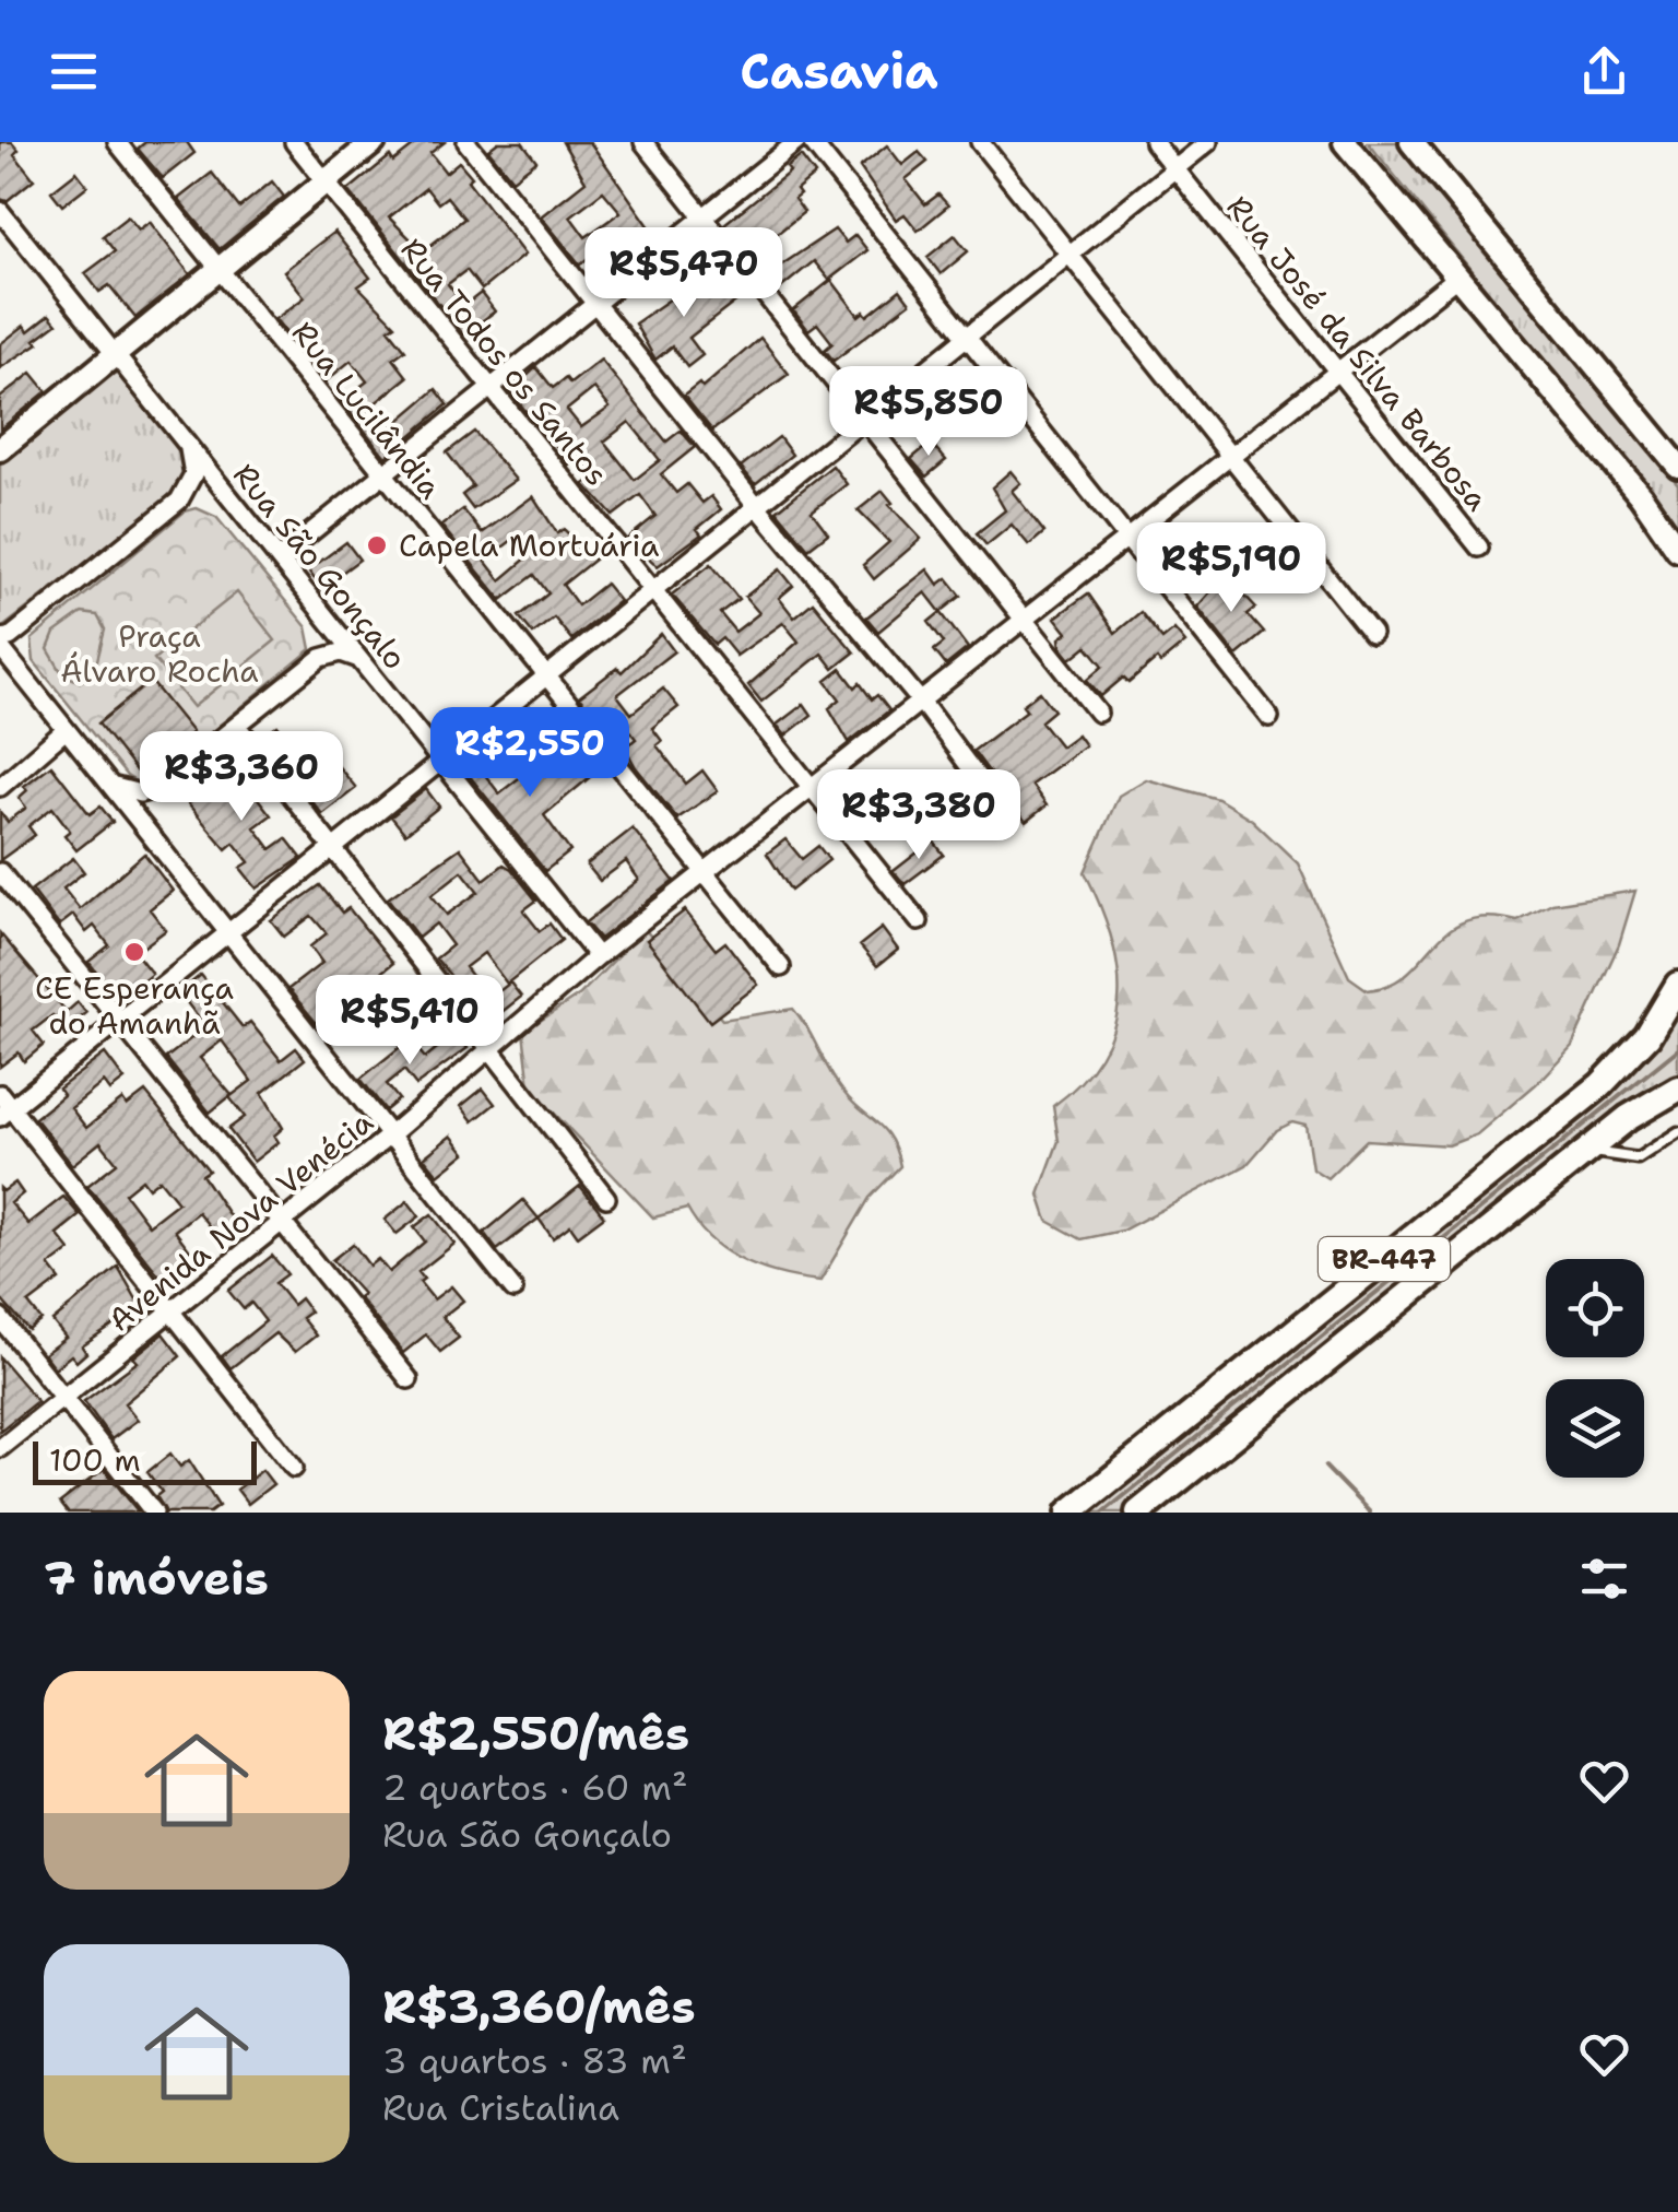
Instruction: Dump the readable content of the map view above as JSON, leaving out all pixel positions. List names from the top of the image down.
{
  "streets": {
    "main road": ["BR-447"],
    "street": [
      "Rua José da Silva Barbosa",
      "Rua Todos os Santos",
      "Rua Lucilândia",
      "Rua São Gonçalo",
      "Avenida Nova Venécia"
    ]
  },
  "crossings": [
    ["Rua José da Silva Barbosa", "Avenida Nova Venécia"],
    ["Rua Todos os Santos", "Avenida Nova Venécia"],
    ["Rua Lucilândia", "Avenida Nova Venécia"],
    ["Rua São Gonçalo", "Avenida Nova Venécia"]
  ],
  "parks": ["Praça Álvaro Rocha"],
  "places": ["Capela Mortuária", "CE Esperança do Amanhã"],
  "scale_bar": "100 m",
  "page": {
    "header": "Casavia",
    "price": [
      "R$5,470",
      "R$5,850",
      "R$5,190",
      "R$2,550",
      "R$3,360",
      "R$3,380",
      "R$5,410"
    ],
    "scale": "100 m",
    "heading": "7 imóveis",
    "list": [
      {
        "name": "R$2,550/mês",
        "note": "2 quartos · 60 m² · Rua São Gonçalo"
      },
      {
        "name": "R$3,360/mês",
        "note": "3 quartos · 83 m² · Rua Cristalina"
      }
    ]
  }
}
